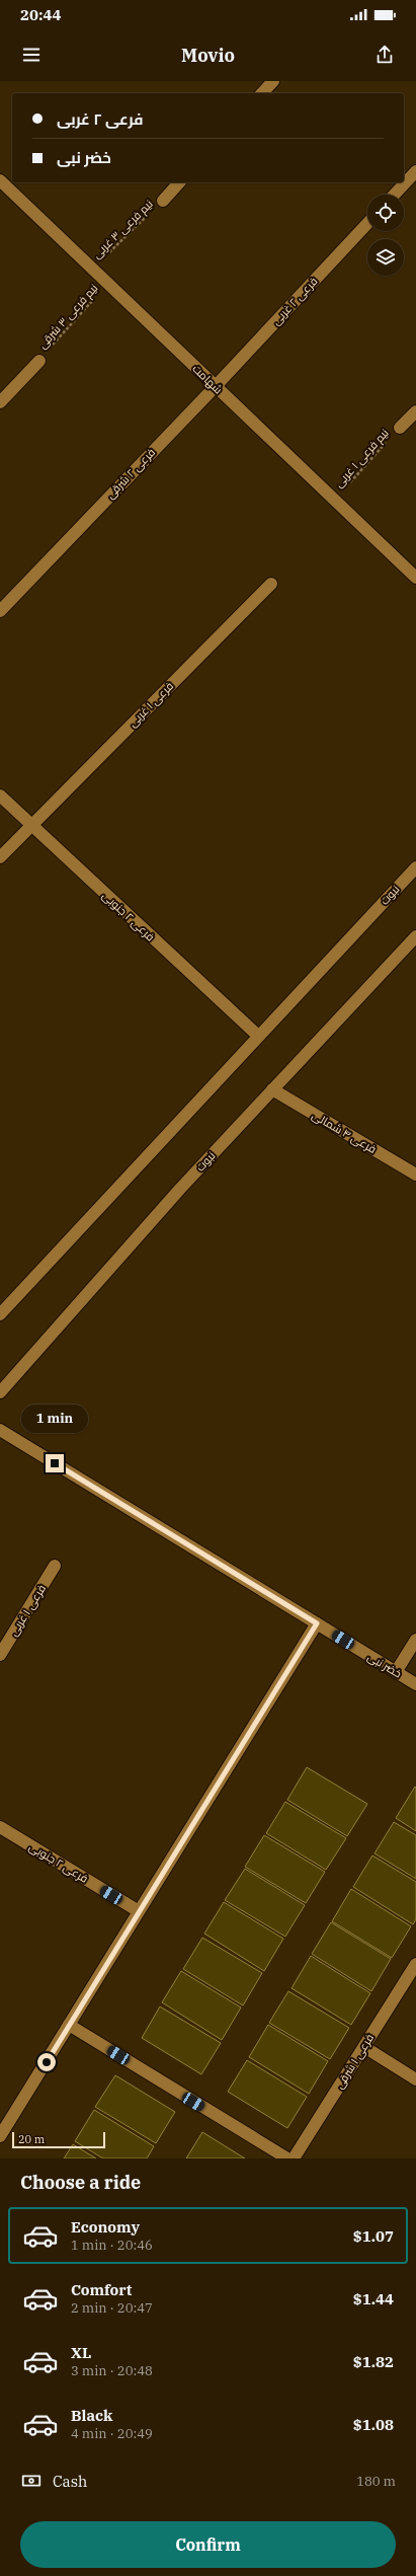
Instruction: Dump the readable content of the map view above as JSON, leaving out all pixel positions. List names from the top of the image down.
{
  "streets": {
    "street": [
      "فرعی ۲ غربی",
      "شهامت",
      "فرعی ۲ شرقی",
      "فرعی ۱ غربی",
      "نبوت",
      "فرعی ۲ جنوبی",
      "فرعی ۴ شمالی",
      "خضر نبی",
      "فرعی ۱ شرقی"
    ],
    "path": ["نیم فرعی ۳ غربی", "نیم فرعی ۳ شرقی", "نیم فرعی ۱ غربی"]
  },
  "crossings": [
    ["نیم فرعی ۳ غربی", "شهامت"],
    ["فرعی ۲ غربی", "شهامت"],
    ["فرعی ۲ غربی", "فرعی ۲ شرقی"],
    ["نیم فرعی ۳ شرقی", "شهامت"],
    ["شهامت", "نیم فرعی ۱ غربی"],
    ["شهامت", "فرعی ۲ شرقی"],
    ["فرعی ۱ غربی", "فرعی ۲ جنوبی"],
    ["نبوت", "فرعی ۲ جنوبی"],
    ["نبوت", "فرعی ۴ شمالی"]
  ],
  "scale_bar": "20 m",
  "page": {
    "status": "20:44",
    "header": "Movio",
    "banner": ["فرعی ۲ غربی", "خضر نبی"],
    "bubble": "1 min",
    "scale": "20 m",
    "heading": "Choose a ride",
    "list": [
      {
        "name": "Economy",
        "note": "1 min · 20:46",
        "value": "$1.07"
      },
      {
        "name": "Comfort",
        "note": "2 min · 20:47",
        "value": "$1.44"
      },
      {
        "name": "XL",
        "note": "3 min · 20:48",
        "value": "$1.82"
      },
      {
        "name": "Black",
        "note": "4 min · 20:49",
        "value": "$1.08"
      }
    ],
    "pay": ["Cash", "180 m"],
    "buttons": "Confirm"
  }
}
